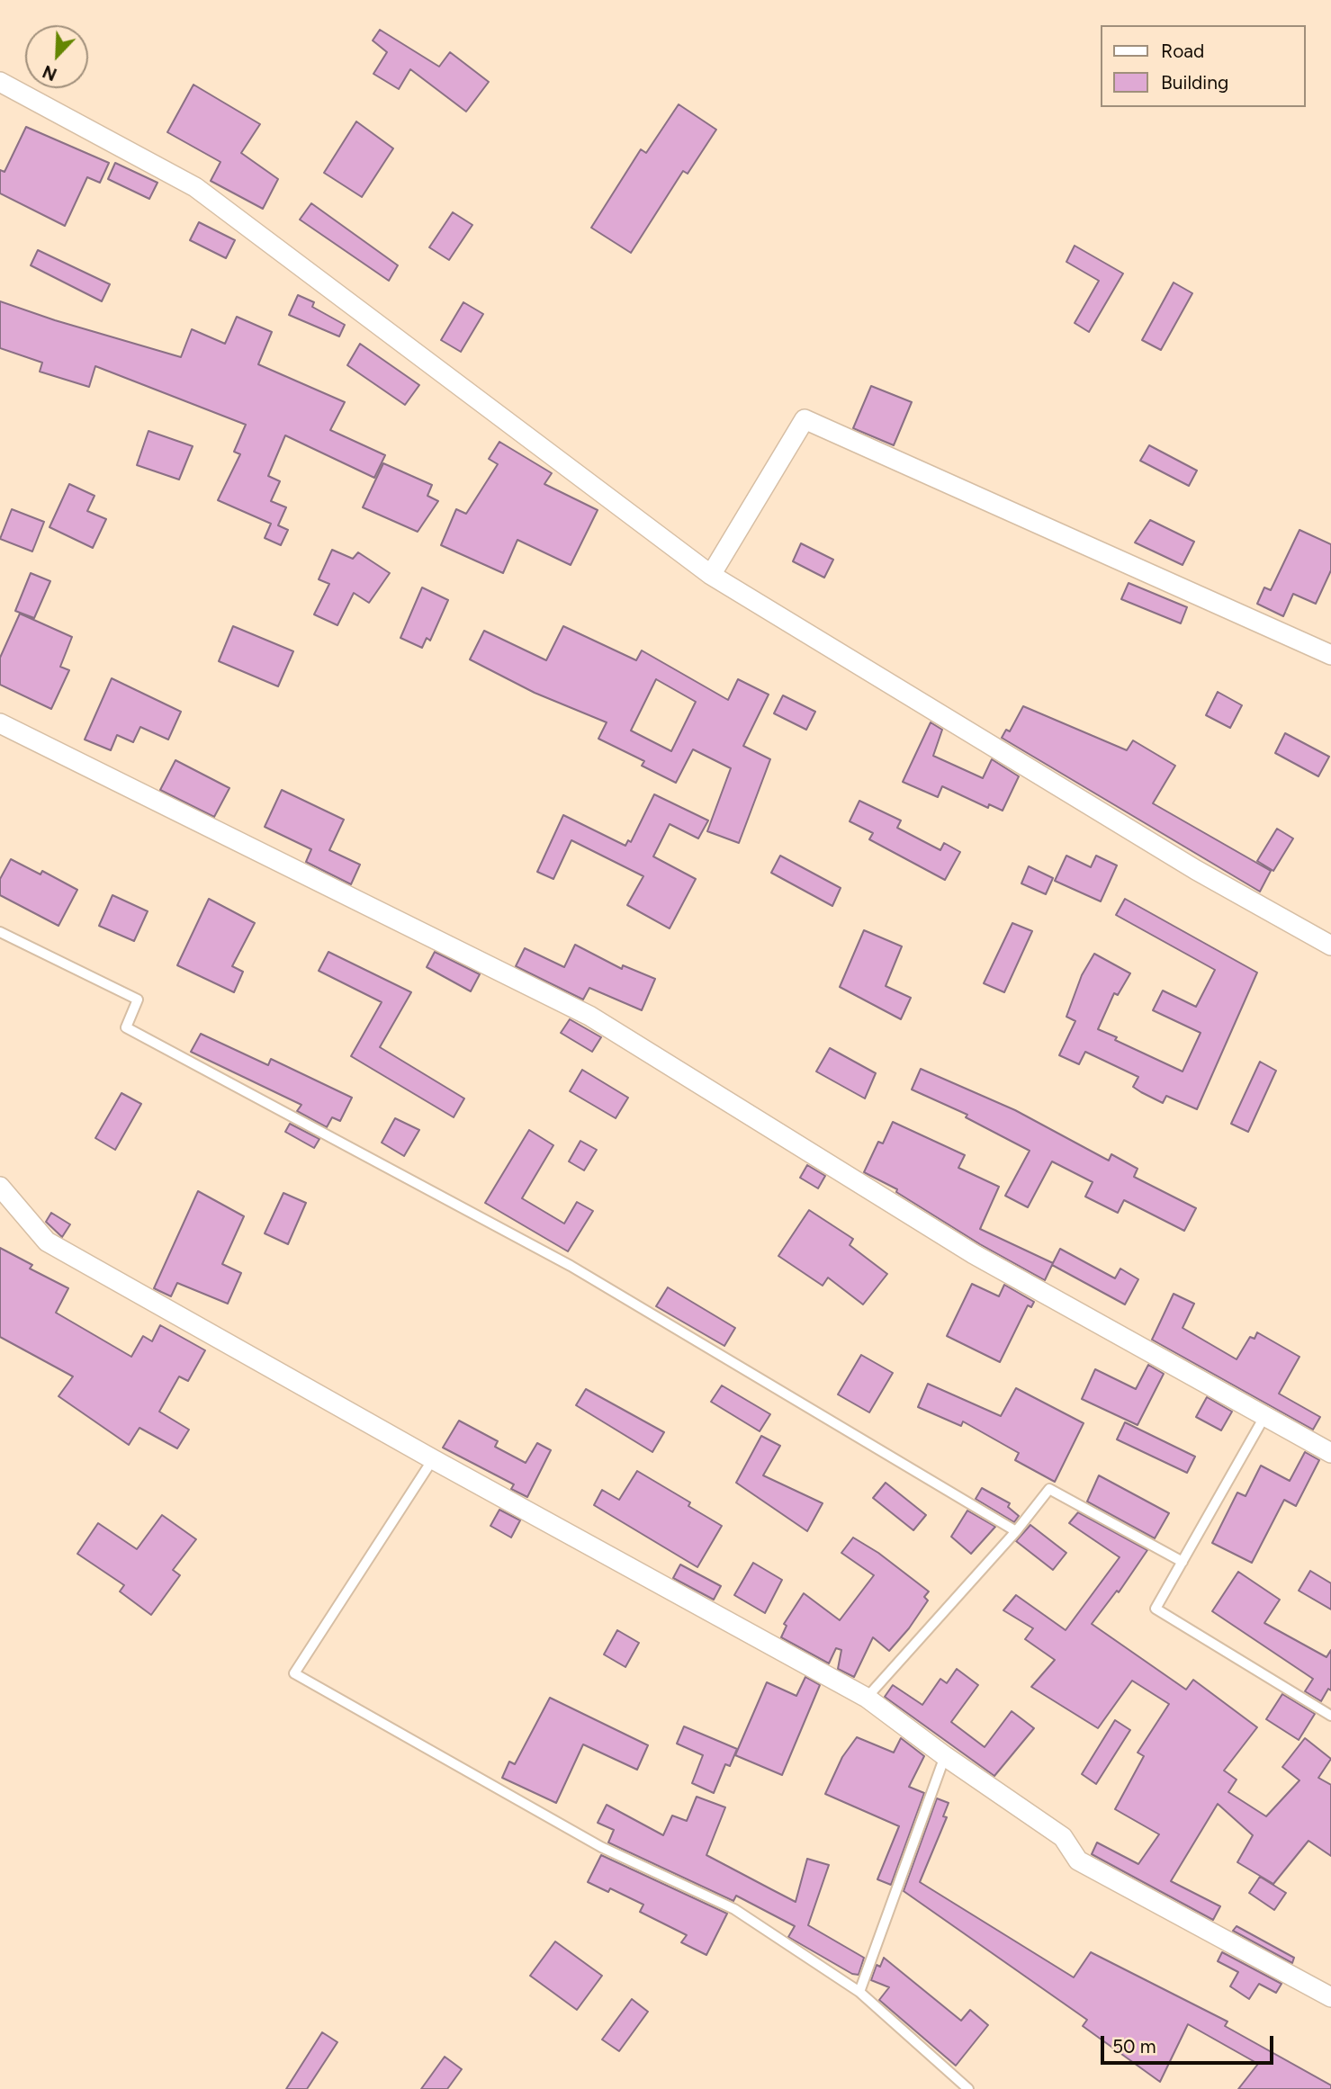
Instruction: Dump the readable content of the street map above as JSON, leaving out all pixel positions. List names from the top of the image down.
{
  "legend": ["Road", "Building"],
  "scale_bar": "50 m",
  "north": "bottom left"
}
